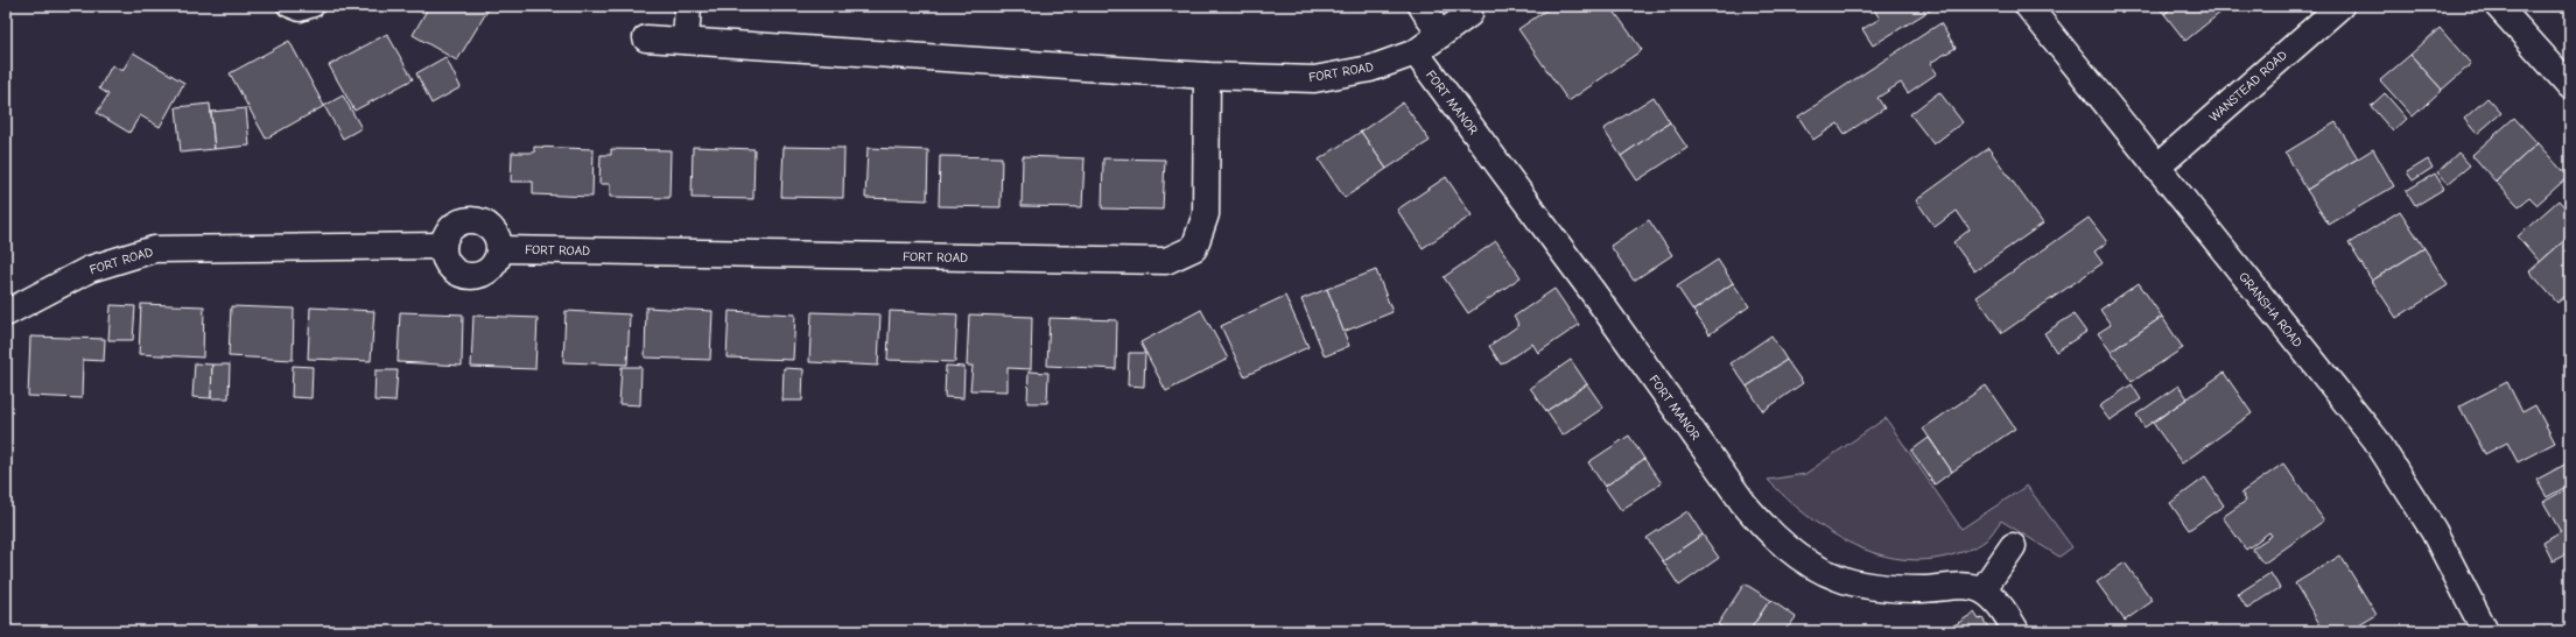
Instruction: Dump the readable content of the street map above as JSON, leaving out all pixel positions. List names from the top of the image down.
{
  "streets": {
    "street": [
      "FORT ROAD",
      "WANSTEAD ROAD",
      "FORT MANOR",
      "GRANSHA ROAD"
    ]
  },
  "crossings": [
    ["FORT ROAD", "FORT MANOR"],
    ["WANSTEAD ROAD", "GRANSHA ROAD"]
  ]
}
